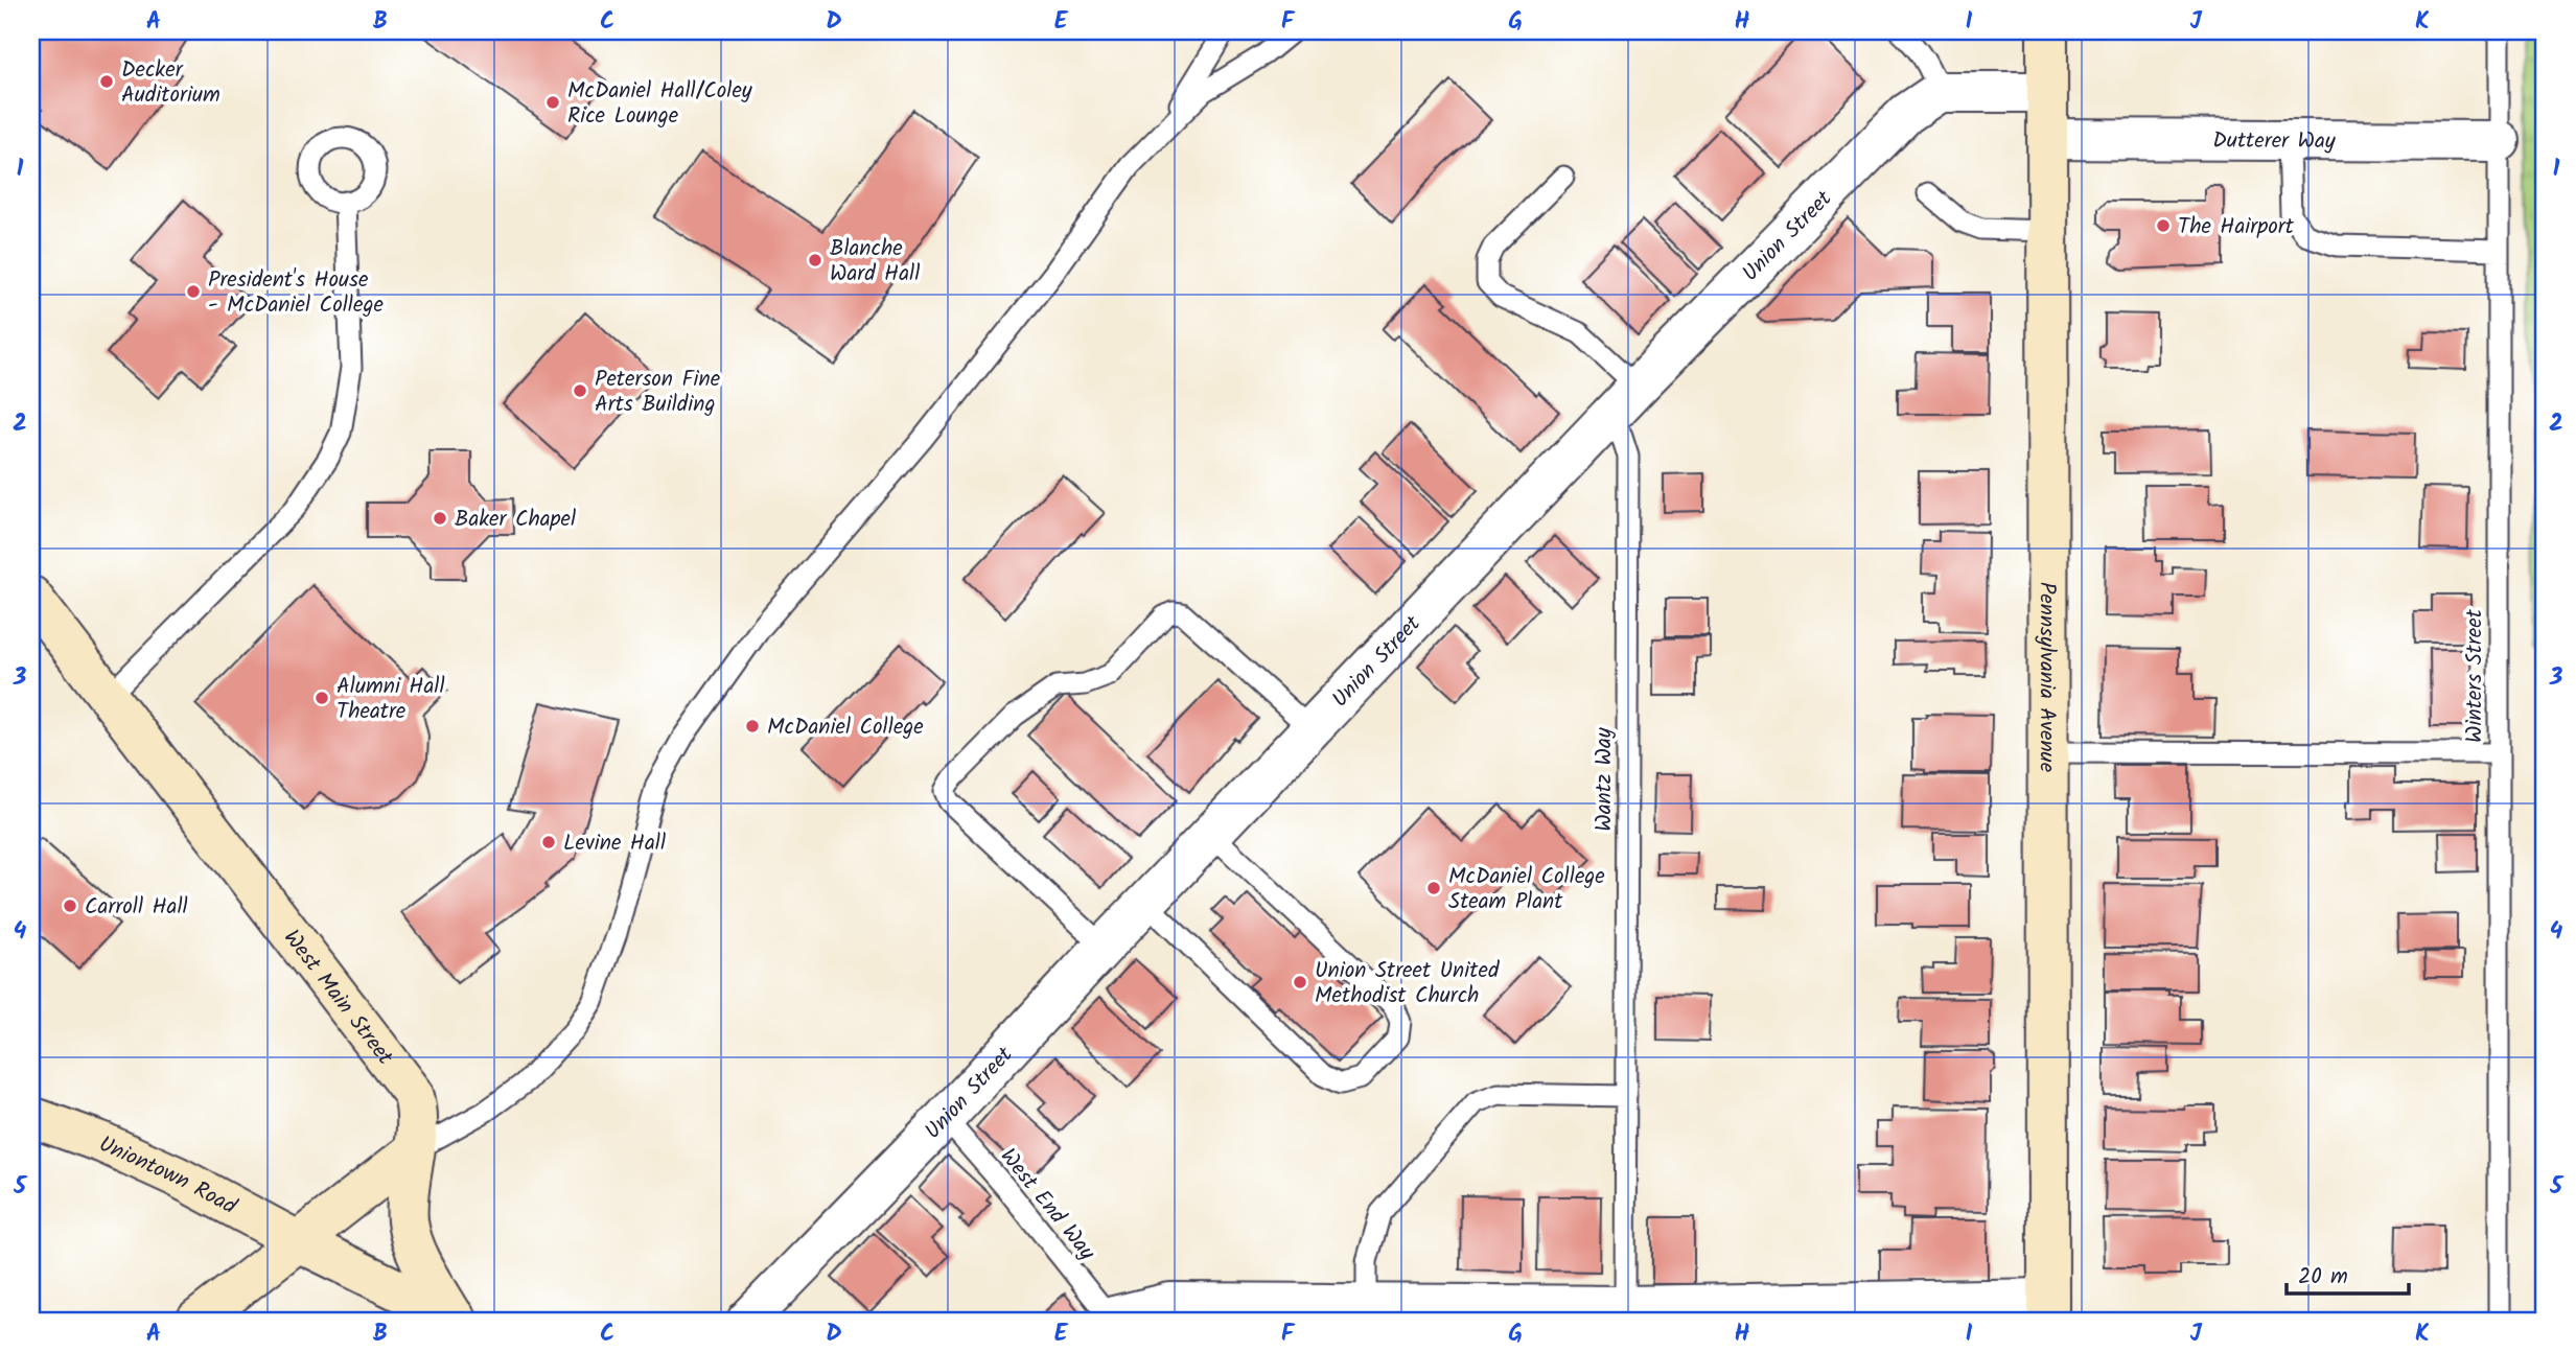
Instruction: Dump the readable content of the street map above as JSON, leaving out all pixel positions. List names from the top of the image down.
{
  "streets": {
    "main road": ["Pennsylvania Avenue", "West Main Street", "Uniontown Road"],
    "street": ["Dutterer Way", "Union Street"],
    "lane": ["Winters Street", "Wantz Way", "West End Way"]
  },
  "crossings": [
    ["Dutterer Way", "Pennsylvania Avenue"],
    ["Dutterer Way", "Winters Street"],
    ["Union Street", "Wantz Way"],
    ["Union Street", "West End Way"]
  ],
  "places": [
    "Decker Auditorium",
    "McDaniel Hall/Coley Rice Lounge",
    "The Hairport",
    "Blanche Ward Hall",
    "President's House - McDaniel College",
    "Peterson Fine Arts Building",
    "Baker Chapel",
    "Alumni Hall Theatre",
    "McDaniel College",
    "Levine Hall",
    "McDaniel College Steam Plant",
    "Carroll Hall",
    "Union Street United Methodist Church"
  ],
  "scale_bar": "20 m",
  "grid": {
    "columns": [
      "A",
      "B",
      "C",
      "D",
      "E",
      "F",
      "G",
      "H",
      "I",
      "J",
      "K"
    ],
    "rows": [
      "1",
      "2",
      "3",
      "4",
      "5"
    ]
  }
}
